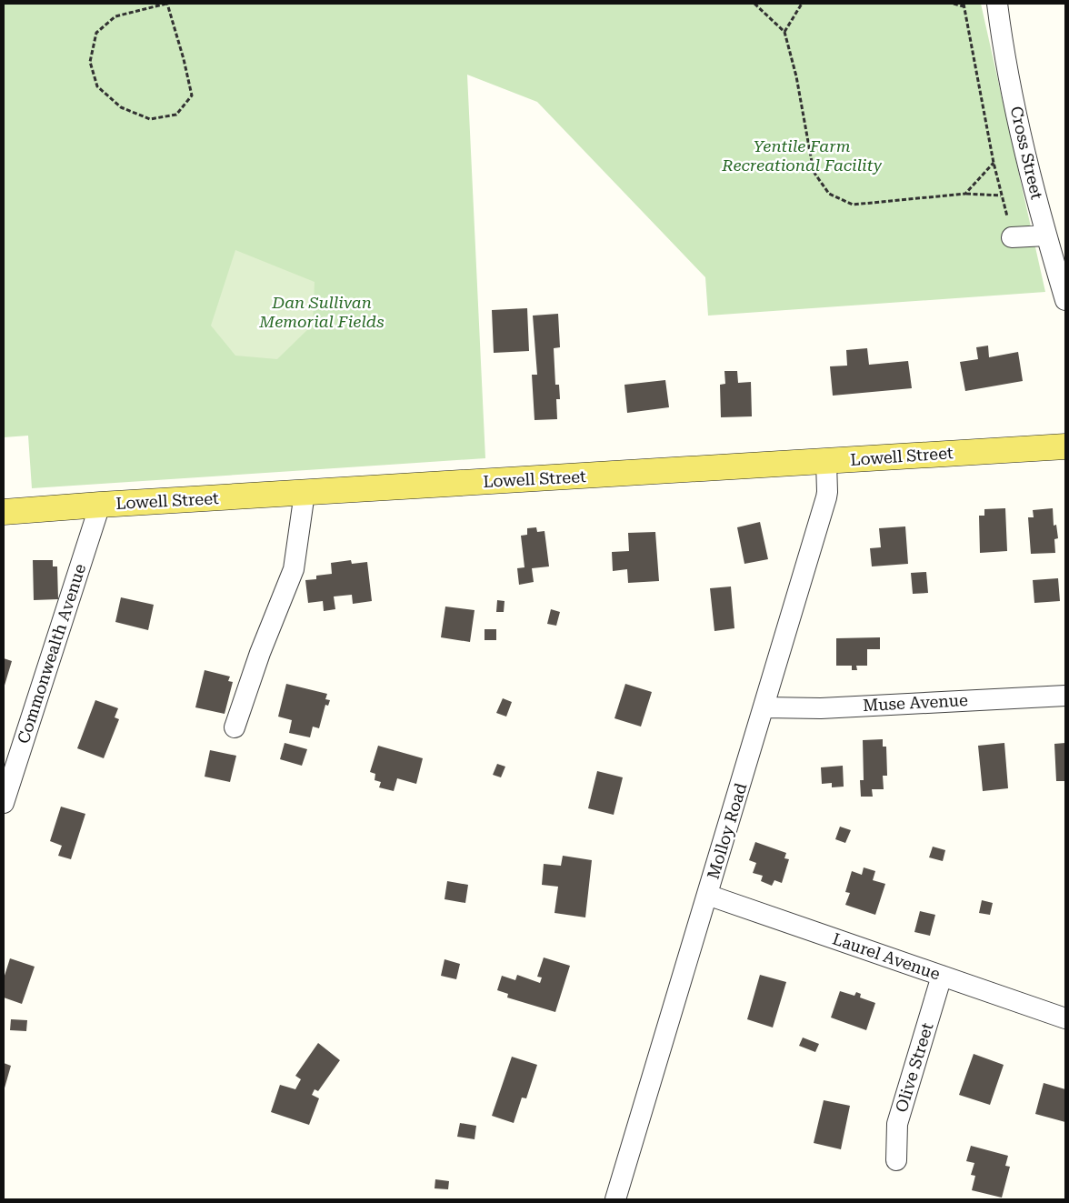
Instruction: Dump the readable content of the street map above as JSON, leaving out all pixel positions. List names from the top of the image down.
{
  "streets": {
    "main road": ["Lowell Street"],
    "street": [
      "Cross Street",
      "Commonwealth Avenue",
      "Muse Avenue",
      "Molloy Road",
      "Laurel Avenue",
      "Olive Street"
    ]
  },
  "crossings": [
    ["Lowell Street", "Commonwealth Avenue"],
    ["Lowell Street", "Molloy Road"],
    ["Muse Avenue", "Molloy Road"],
    ["Molloy Road", "Laurel Avenue"],
    ["Laurel Avenue", "Olive Street"]
  ],
  "parks": ["Yentile Farm Recreational Facility", "Dan Sullivan Memorial Fields"]
}
